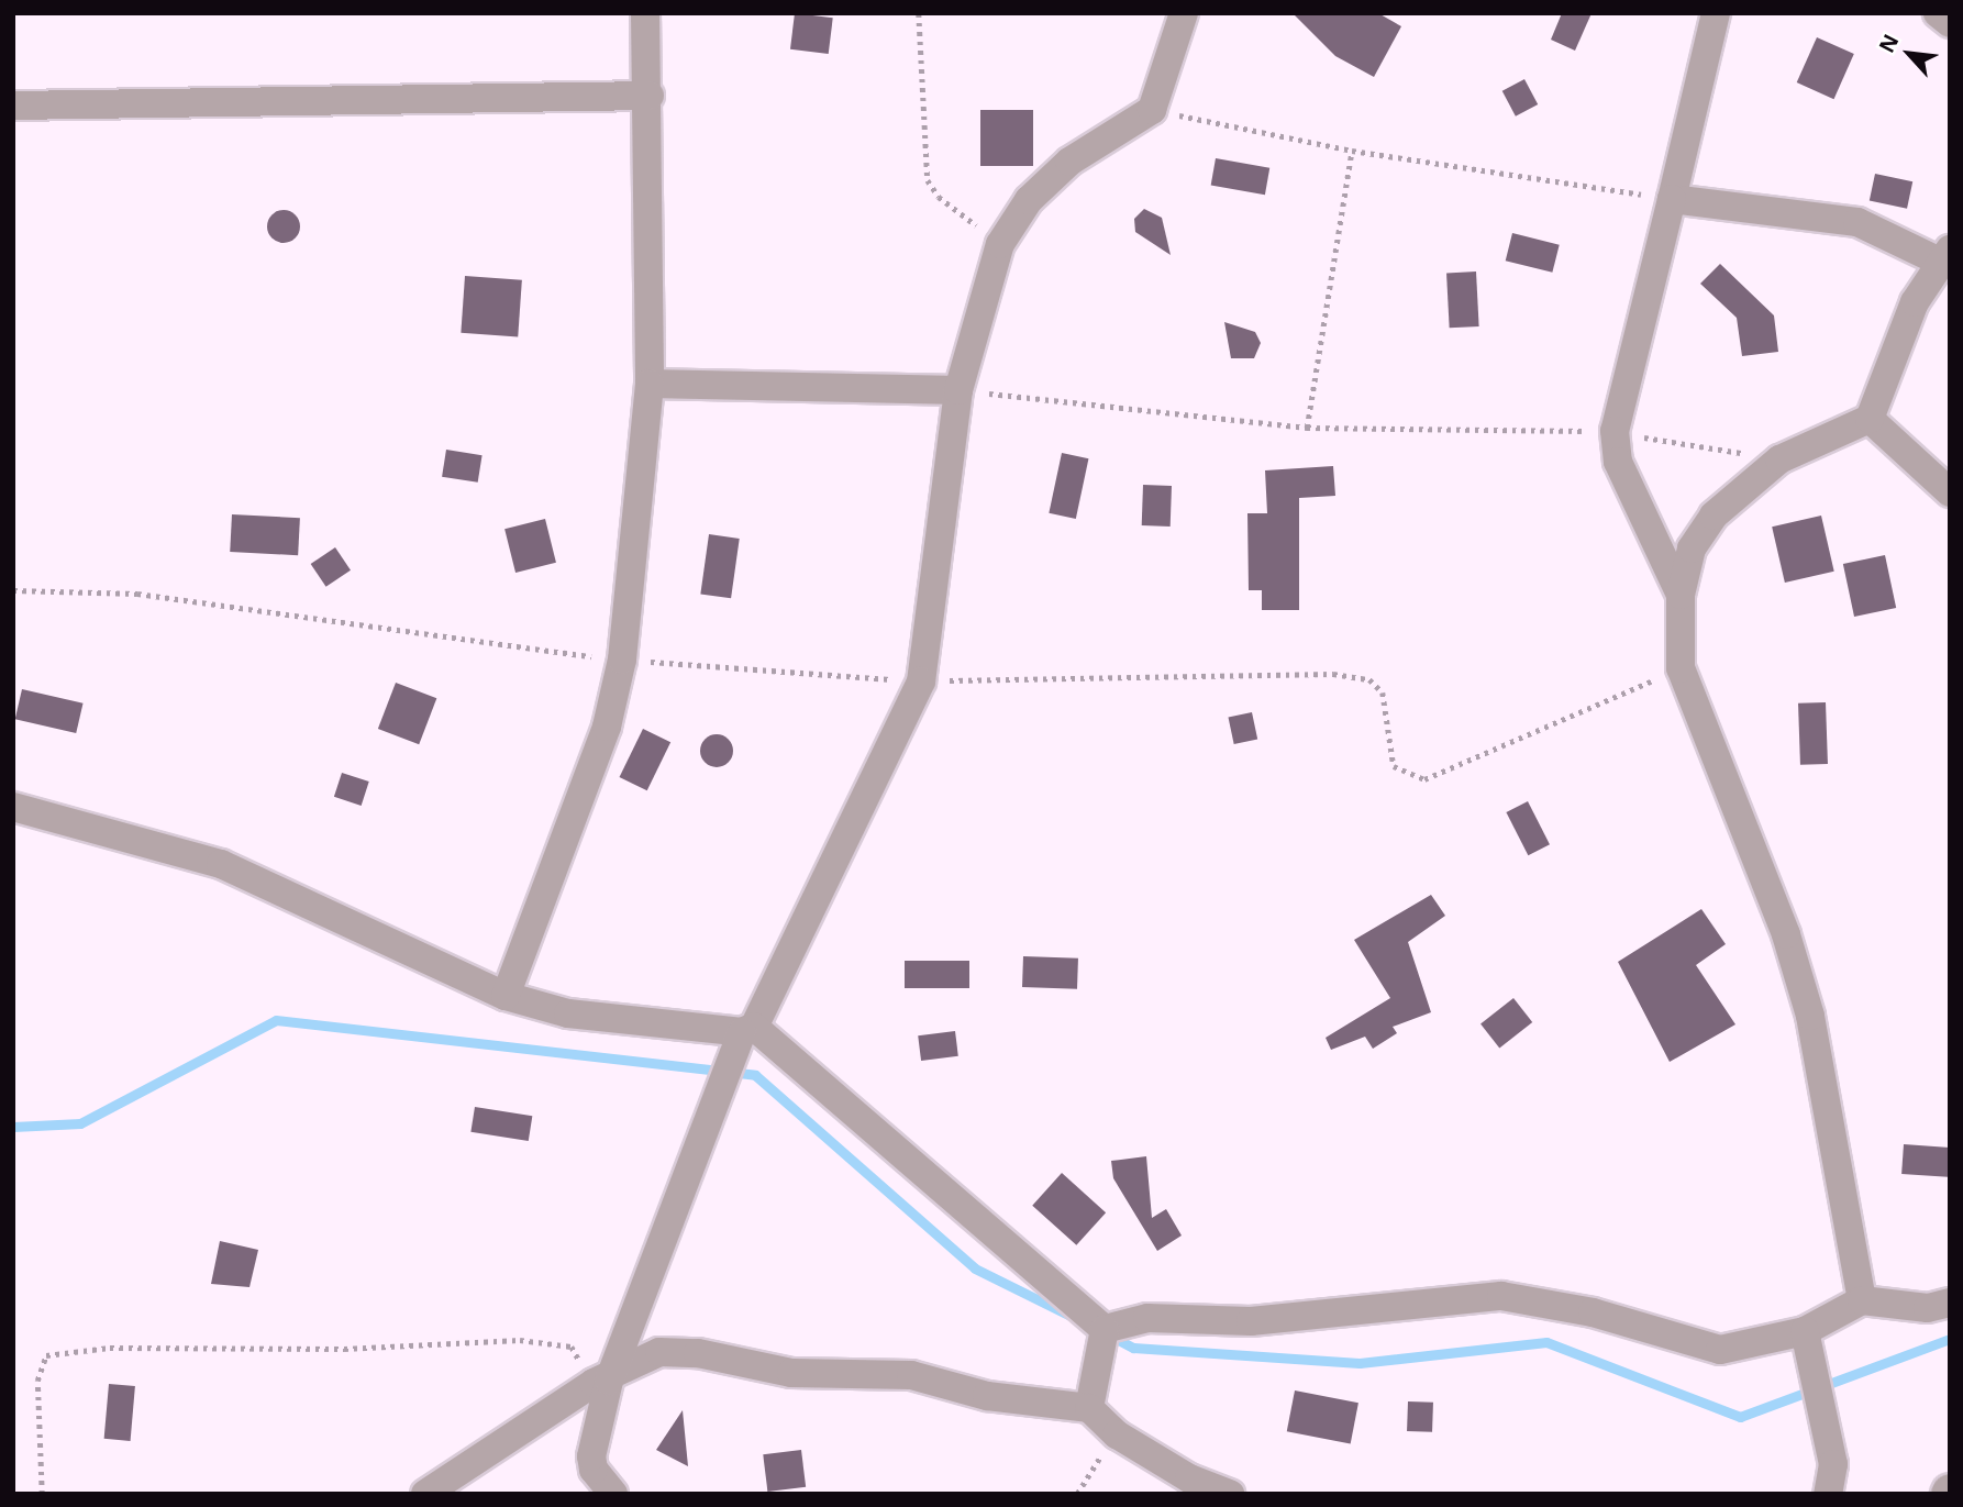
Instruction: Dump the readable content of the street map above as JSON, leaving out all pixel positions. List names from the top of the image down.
{
  "north": "top left"
}
